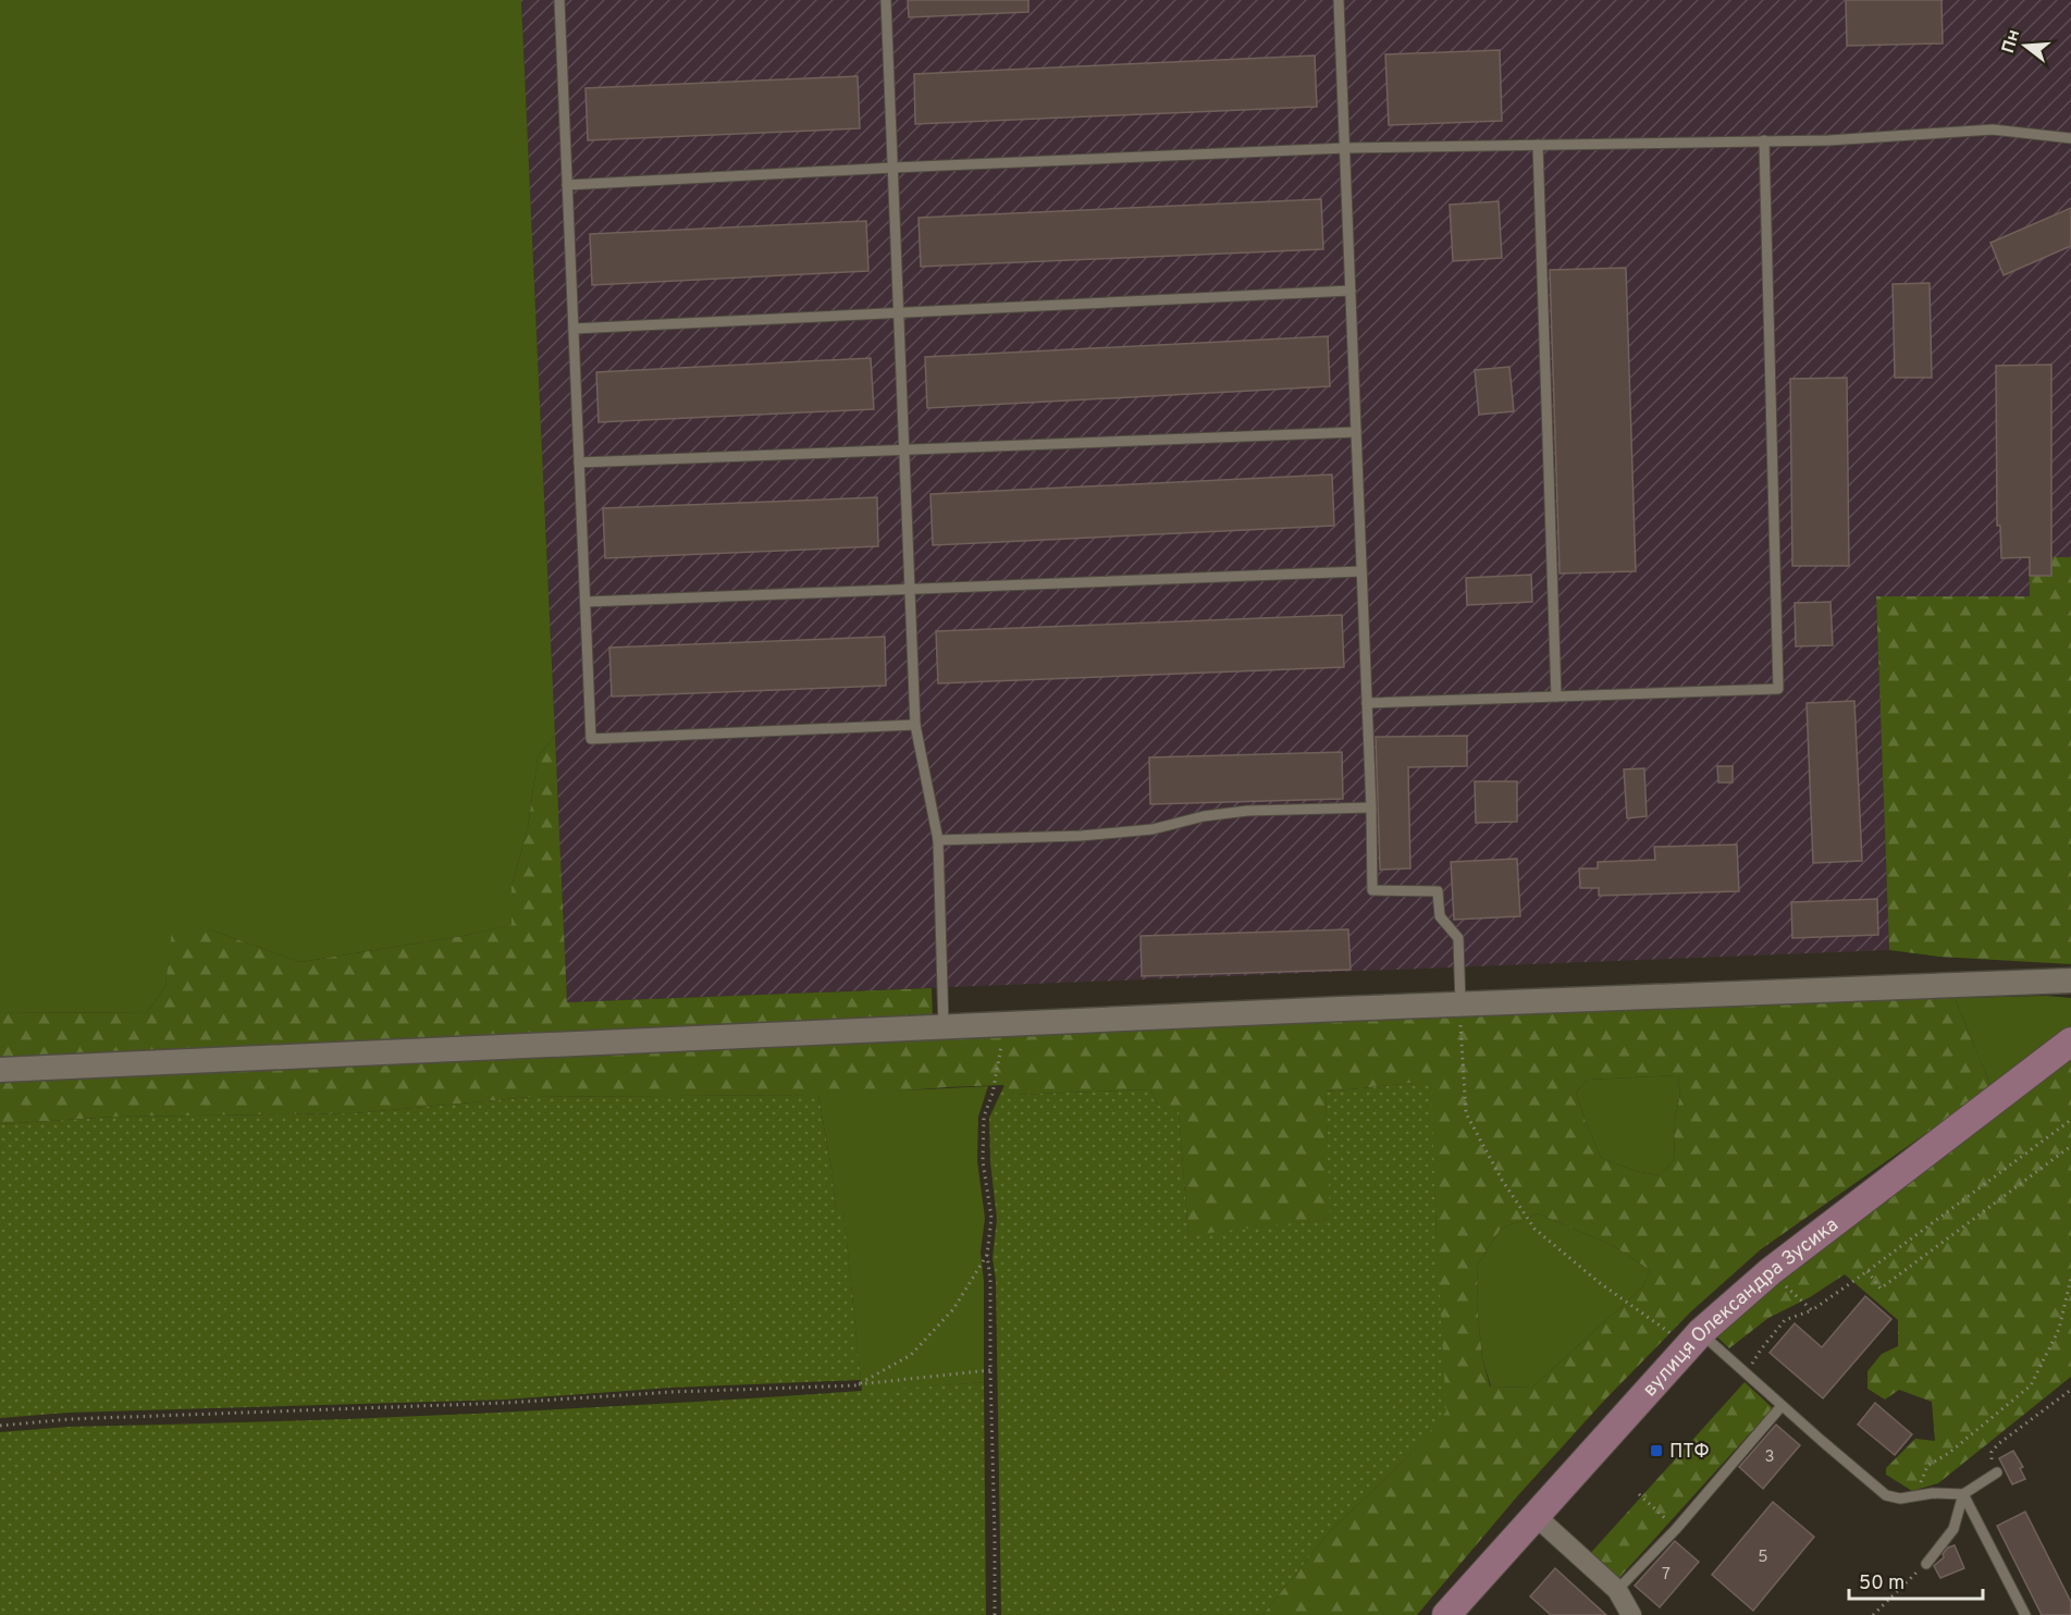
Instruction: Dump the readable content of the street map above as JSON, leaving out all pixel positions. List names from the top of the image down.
{
  "streets": {
    "main road": ["вулиця Олександра Зусика"]
  },
  "places": {
    "transit": ["ПТФ"]
  },
  "house_numbers": ["3", "5", "7"],
  "scale_bar": "50 m",
  "north": "left"
}
